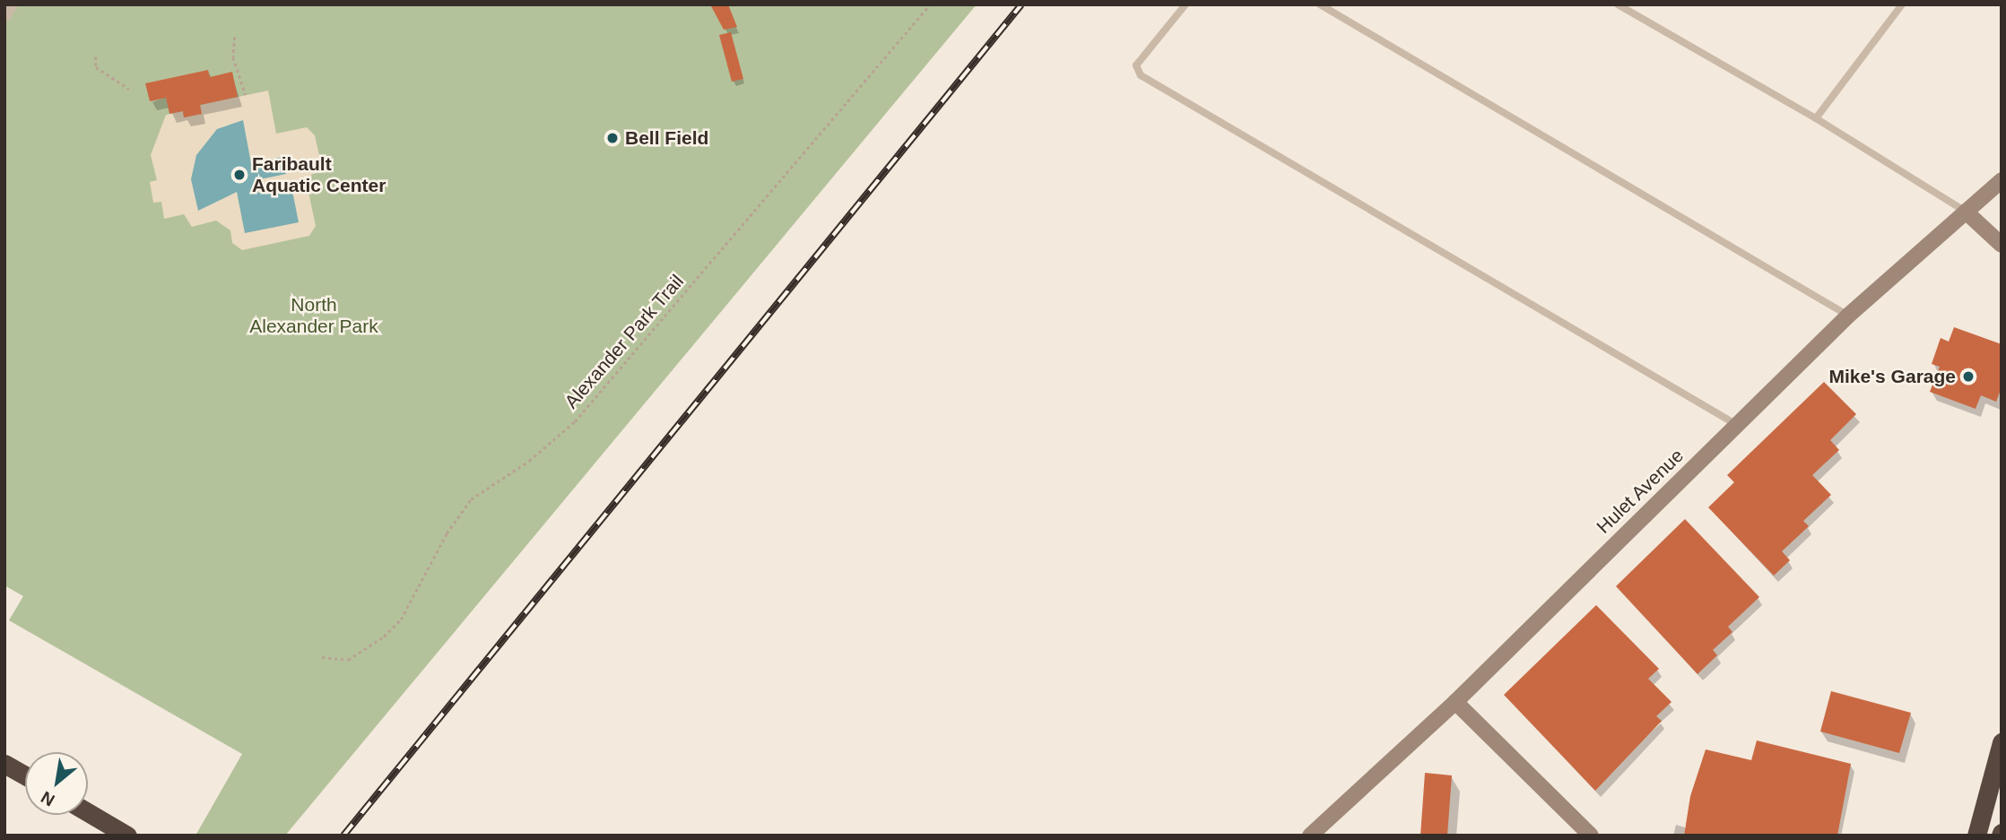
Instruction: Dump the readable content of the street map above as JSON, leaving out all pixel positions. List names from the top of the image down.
{
  "streets": {
    "street": ["Hulet Avenue"],
    "path": ["Alexander Park Trail"]
  },
  "parks": ["North Alexander Park"],
  "places": ["Bell Field", "Faribault Aquatic Center", "Mike's Garage"],
  "north": "bottom left"
}
